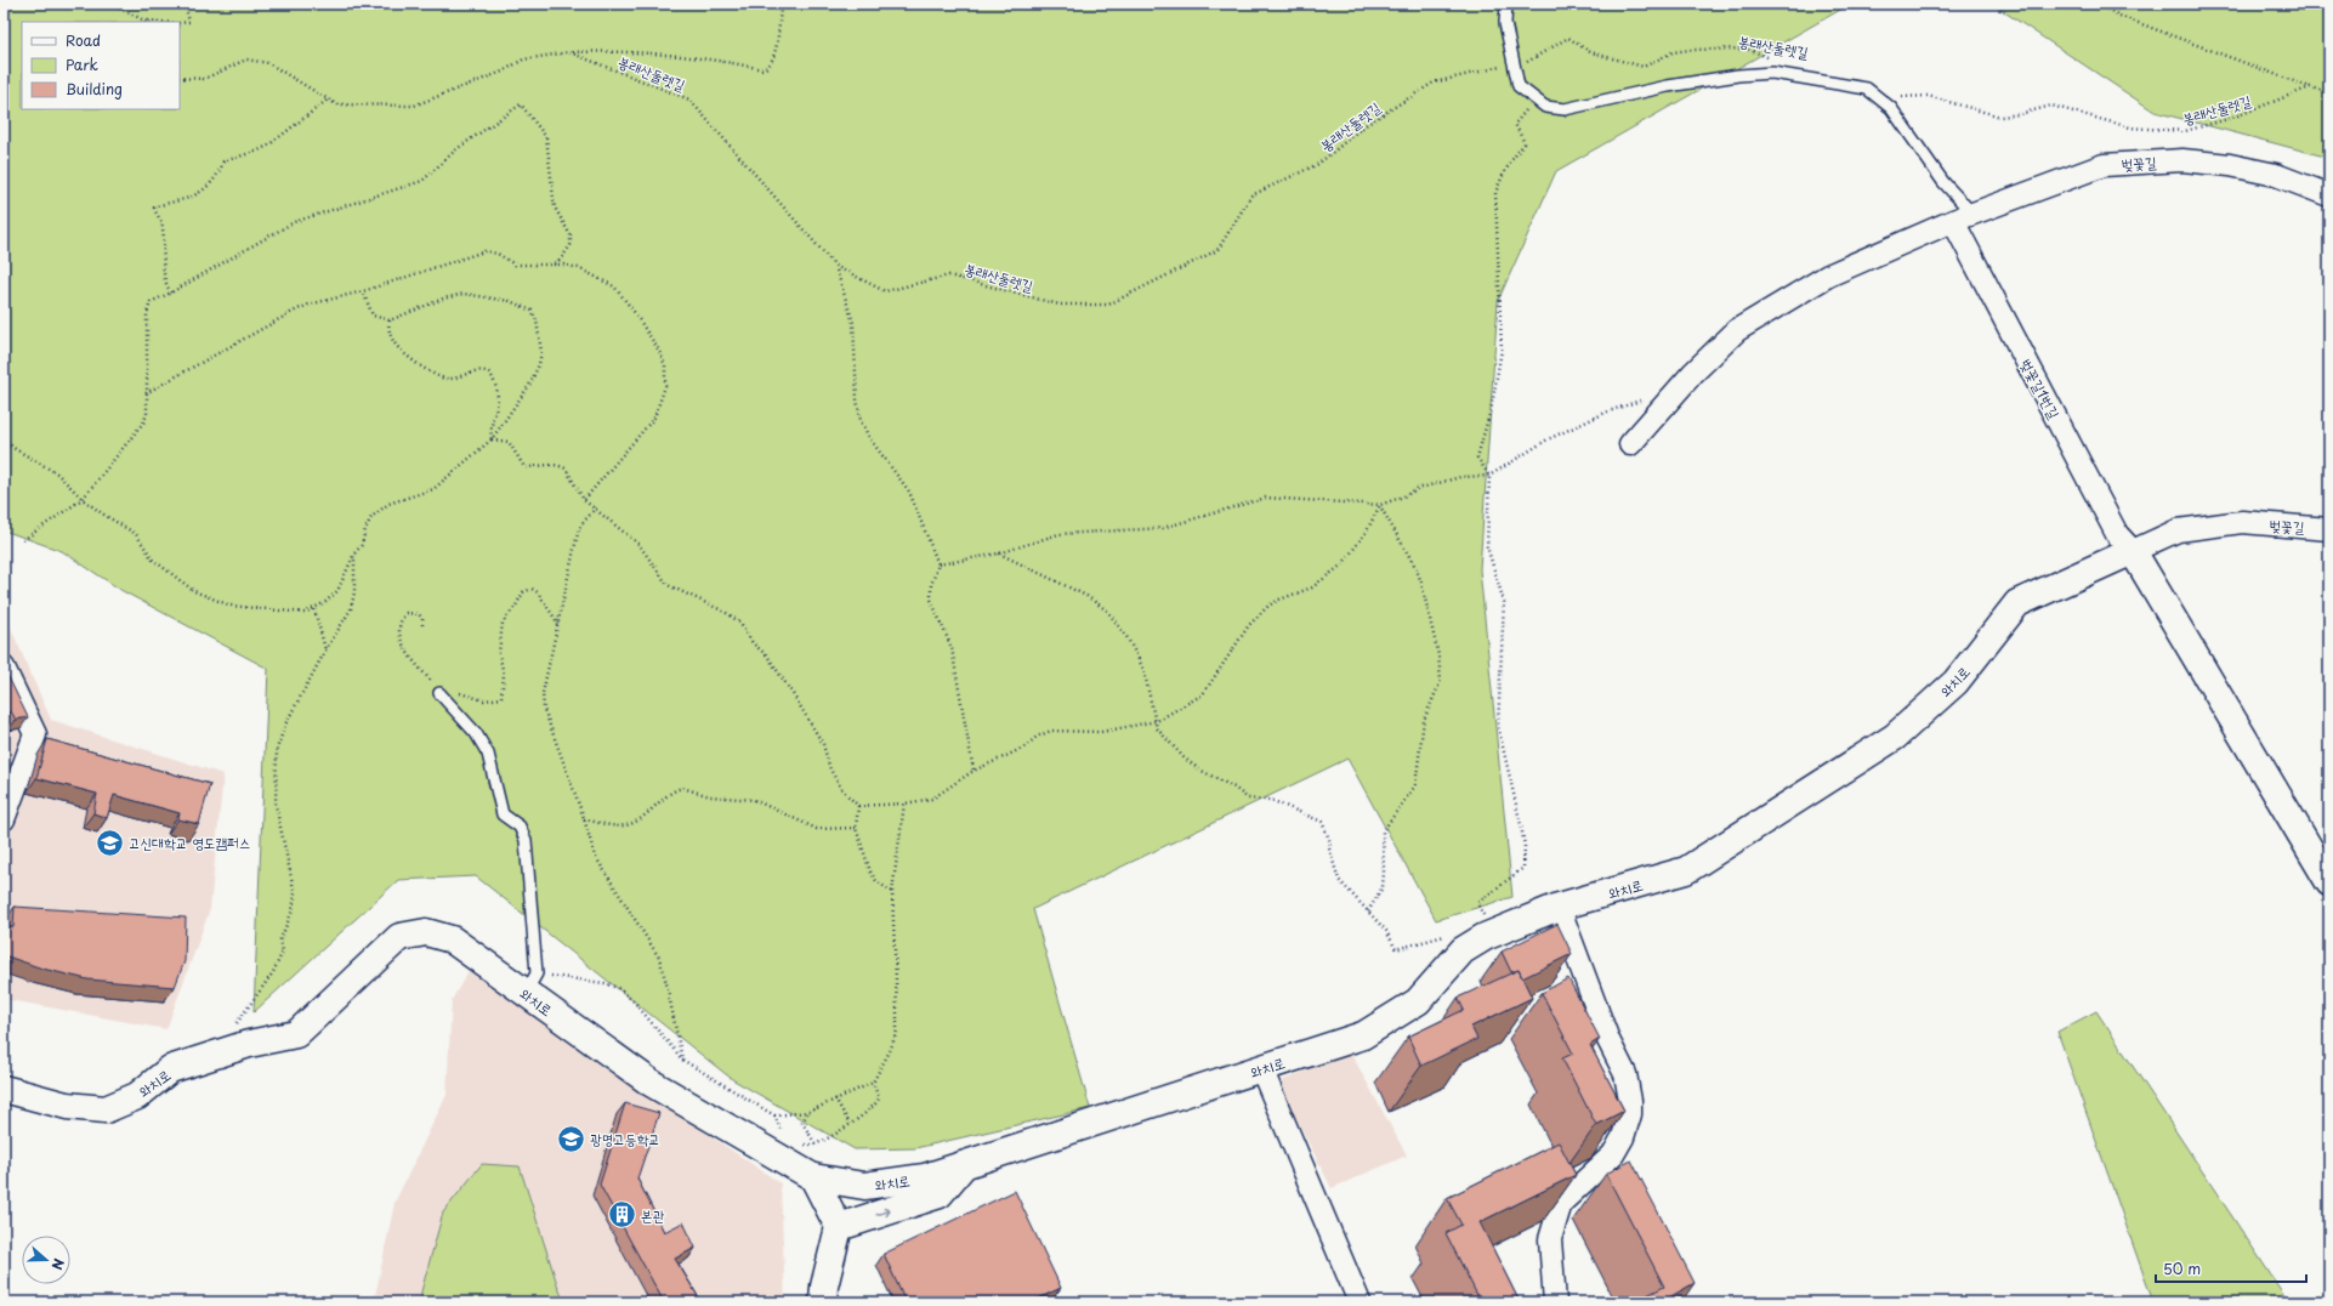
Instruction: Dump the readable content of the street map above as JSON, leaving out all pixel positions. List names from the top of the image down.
{
  "streets": {
    "main road": ["와치로"],
    "street": ["벚꽃길", "벚꽃길1번길"],
    "path": ["봉래산둘렛길"]
  },
  "crossings": [
    ["벚꽃길", "벚꽃길1번길"],
    ["벚꽃길", "와치로"],
    ["벚꽃길1번길", "와치로"]
  ],
  "places": {
    "school or university": ["고신대학교 영도캠퍼스", "광명고등학교"],
    "building": ["본관"]
  },
  "legend": ["Road", "Park", "Building"],
  "scale_bar": "50 m",
  "north": "right"
}
